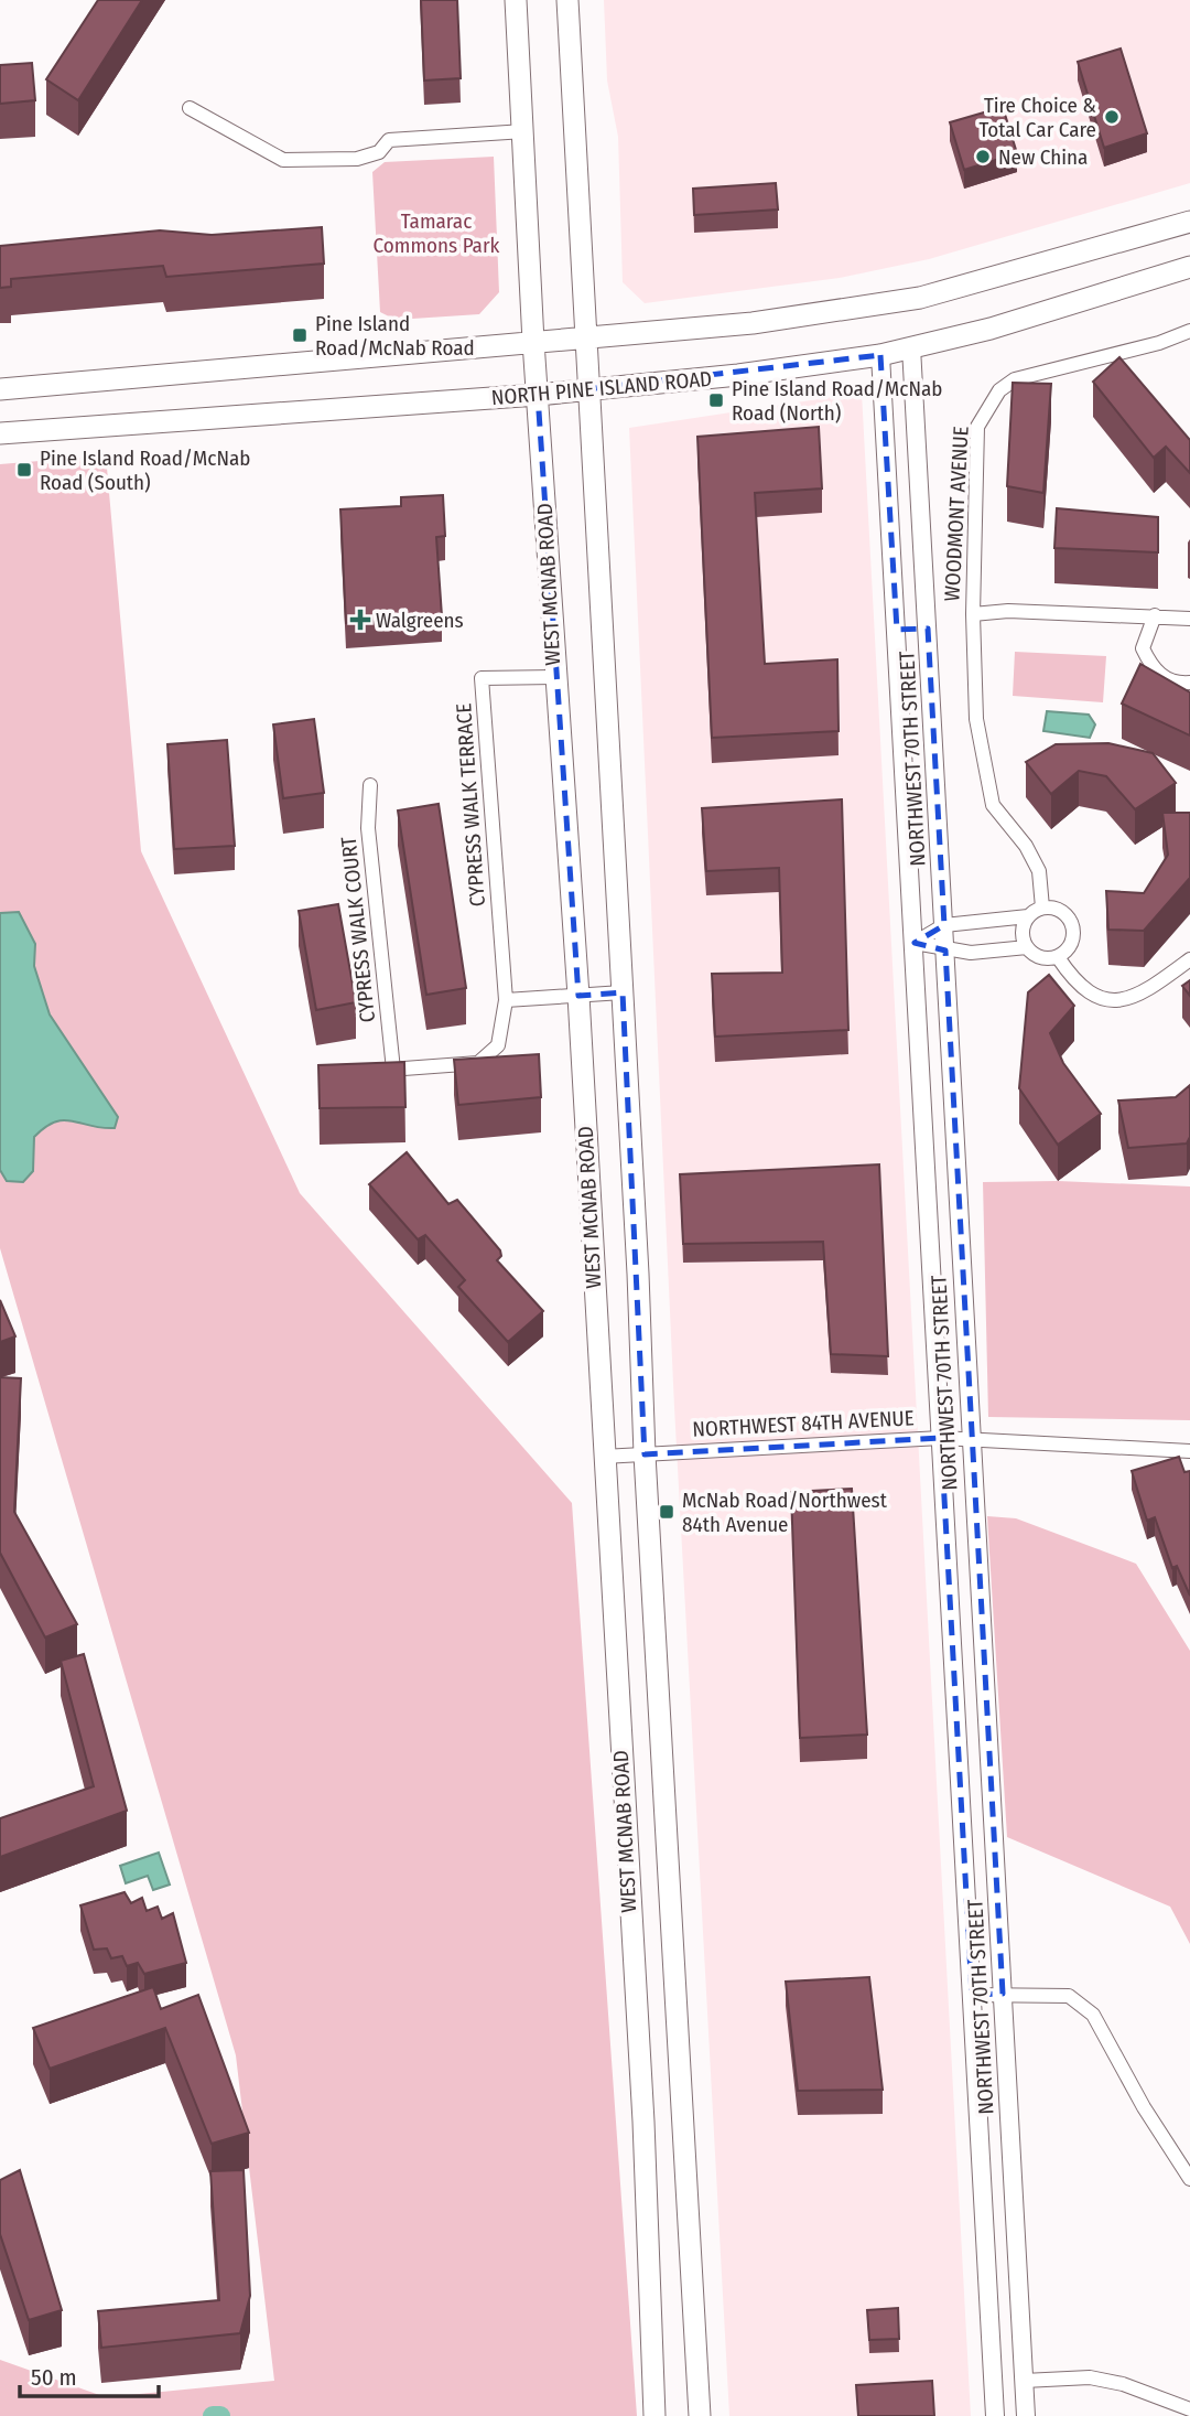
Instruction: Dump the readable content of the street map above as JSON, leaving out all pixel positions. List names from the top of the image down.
{
  "streets": {
    "main road": ["NORTH PINE ISLAND ROAD", "WEST MCNAB ROAD"],
    "street": [
      "WOODMONT AVENUE",
      "NORTHWEST 70TH STREET",
      "CYPRESS WALK TERRACE",
      "CYPRESS WALK COURT",
      "NORTHWEST 84TH AVENUE"
    ]
  },
  "crossings": [
    ["NORTH PINE ISLAND ROAD", "WEST MCNAB ROAD"],
    ["NORTH PINE ISLAND ROAD", "NORTHWEST 70TH STREET"],
    ["WEST MCNAB ROAD", "CYPRESS WALK TERRACE"],
    ["WEST MCNAB ROAD", "NORTHWEST 84TH AVENUE"],
    ["NORTHWEST 70TH STREET", "NORTHWEST 84TH AVENUE"],
    ["CYPRESS WALK TERRACE", "CYPRESS WALK COURT"]
  ],
  "parks": ["Tamarac Commons Park"],
  "places": {
    "other": ["Tire Choice & Total Car Care", "New China"],
    "transit": [
      "Pine Island Road/McNab Road",
      "Pine Island Road/McNab Road (North)",
      "Pine Island Road/McNab Road (South)",
      "McNab Road/Northwest 84th Avenue"
    ],
    "health": ["Walgreens"]
  },
  "scale_bar": "50 m"
}
